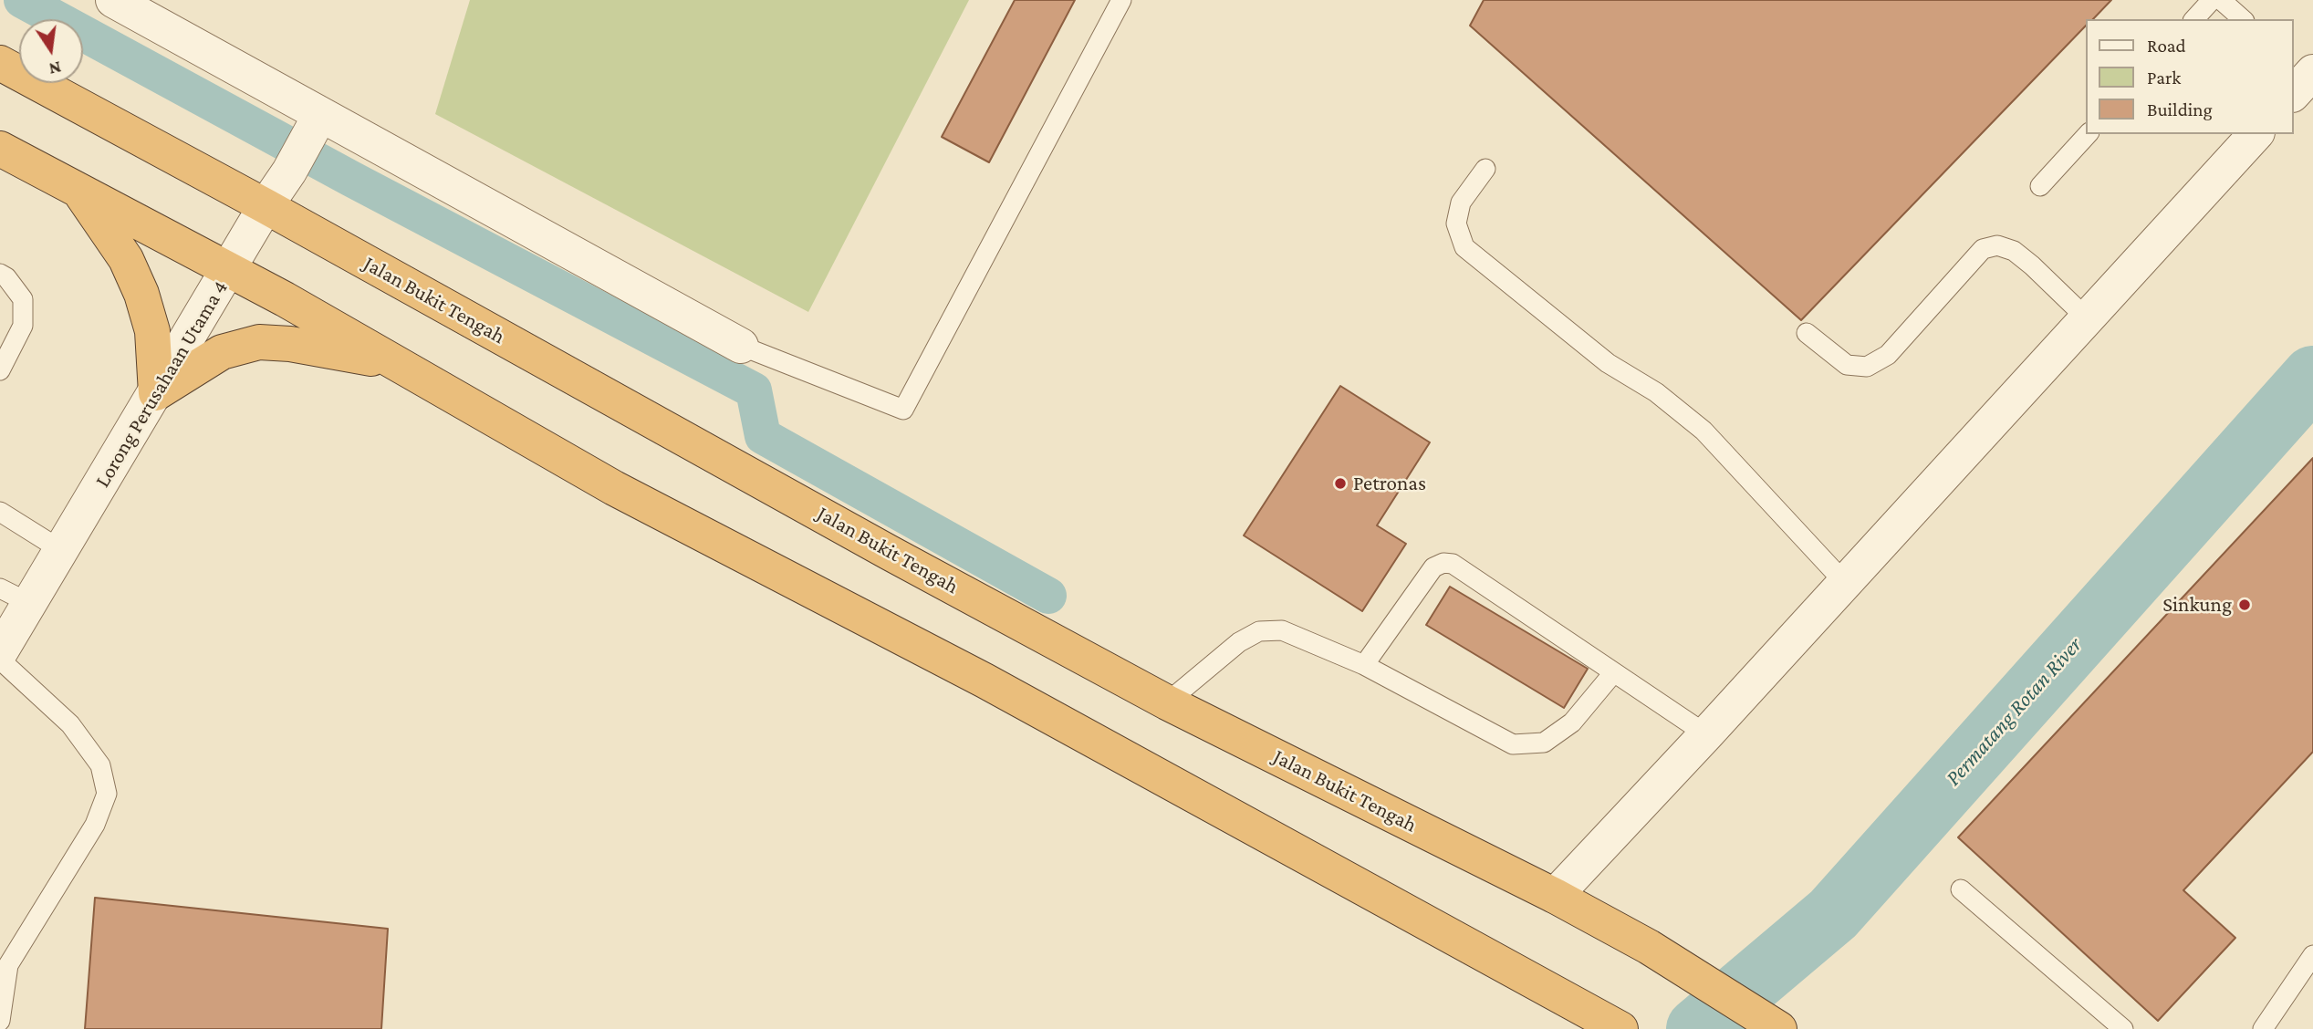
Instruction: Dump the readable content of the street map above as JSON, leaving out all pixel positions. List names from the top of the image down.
{
  "streets": {
    "highway": ["Jalan Bukit Tengah"],
    "street": ["Lorong Perusahaan Utama 4"]
  },
  "crossings": [
    ["Jalan Bukit Tengah", "Lorong Perusahaan Utama 4"]
  ],
  "water": ["Permatang Rotan River"],
  "places": ["Petronas", "Sinkung"],
  "legend": ["Road", "Park", "Building"],
  "north": "bottom"
}
